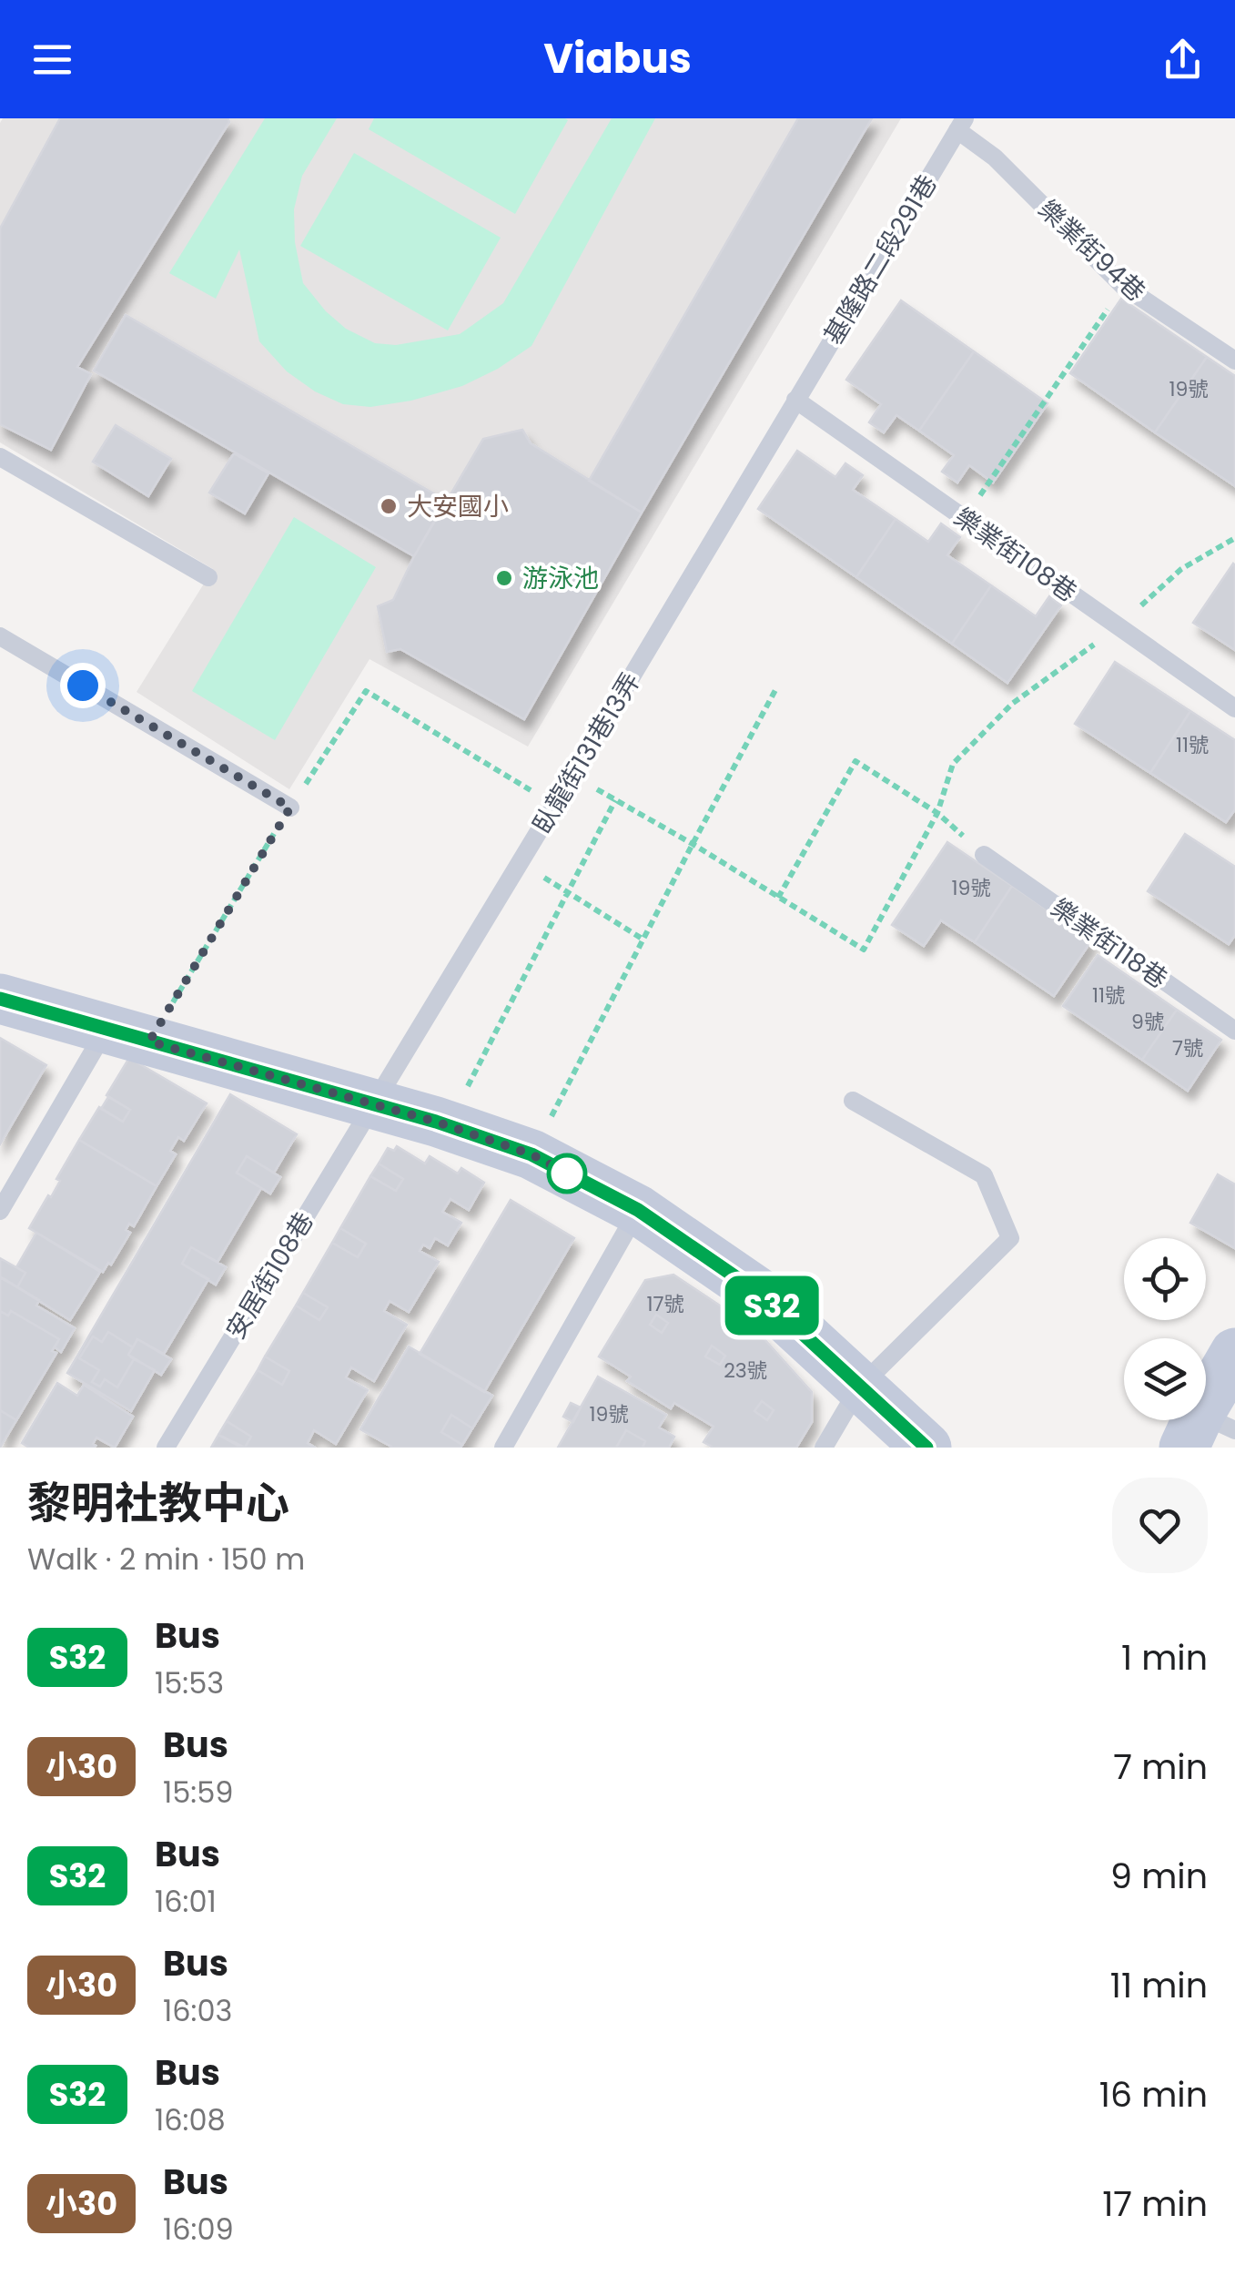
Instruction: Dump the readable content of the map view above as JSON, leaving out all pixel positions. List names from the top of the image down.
{
  "streets": {
    "lane": [
      "樂業街94巷",
      "基隆路二段291巷",
      "樂業街108巷",
      "臥龍街131巷13弄",
      "樂業街118巷",
      "安居街108巷"
    ]
  },
  "crossings": [
    ["樂業街94巷", "基隆路二段291巷"],
    ["基隆路二段291巷", "樂業街108巷"],
    ["基隆路二段291巷", "臥龍街131巷13弄"],
    ["樂業街108巷", "臥龍街131巷13弄"],
    ["臥龍街131巷13弄", "安居街108巷"]
  ],
  "places": ["大安國小", "游泳池"],
  "lines": ["bus line S32"],
  "house_numbers": [
    "19號",
    "11號",
    "19號",
    "11號",
    "9號",
    "7號",
    "17號",
    "23號",
    "19號"
  ],
  "page": {
    "header": "Viabus",
    "on_map": "S32",
    "heading": ["黎明社教中心", "Walk · 2 min · 150 m"],
    "list": [
      {
        "mark": "S32",
        "name": "Bus",
        "note": "15:53",
        "value": "1 min"
      },
      {
        "mark": "小30",
        "name": "Bus",
        "note": "15:59",
        "value": "7 min"
      },
      {
        "mark": "S32",
        "name": "Bus",
        "note": "16:01",
        "value": "9 min"
      },
      {
        "mark": "小30",
        "name": "Bus",
        "note": "16:03",
        "value": "11 min"
      },
      {
        "mark": "S32",
        "name": "Bus",
        "note": "16:08",
        "value": "16 min"
      },
      {
        "mark": "小30",
        "name": "Bus",
        "note": "16:09",
        "value": "17 min"
      }
    ]
  }
}
